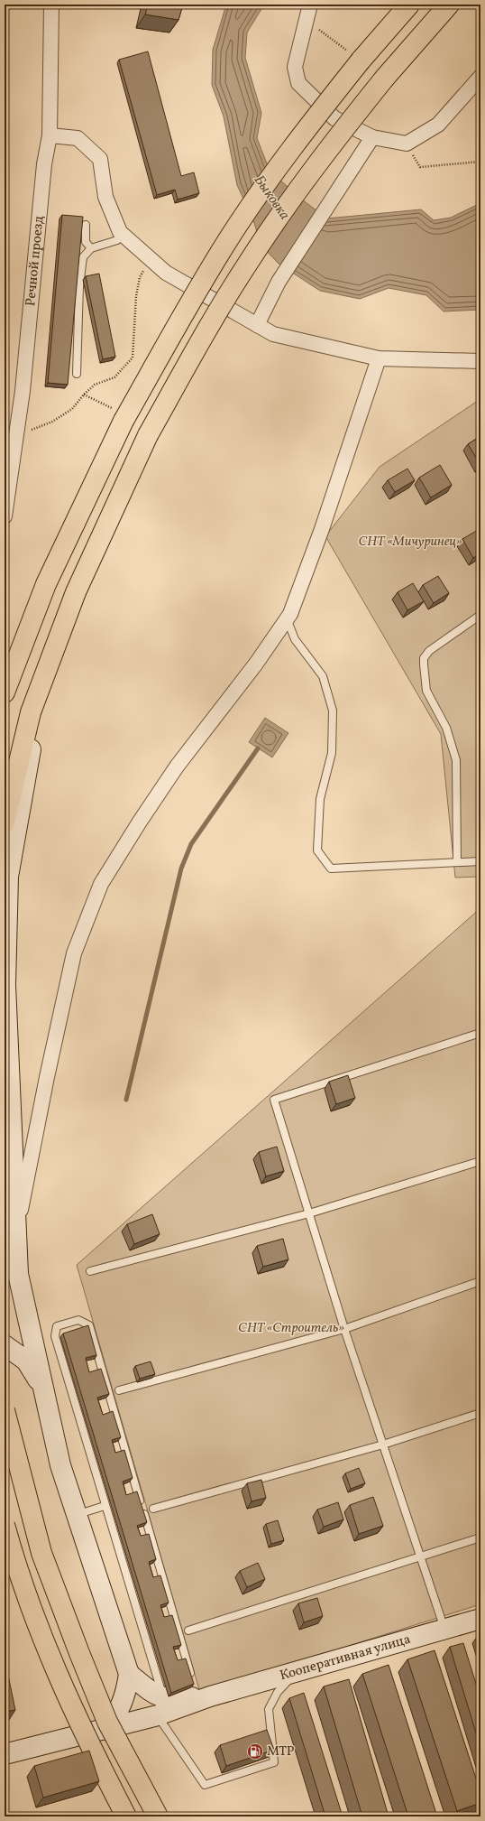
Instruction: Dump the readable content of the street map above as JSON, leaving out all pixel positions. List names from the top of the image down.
{
  "streets": {
    "main road": ["Кооперативная улица"],
    "street": ["Речной проезд"]
  },
  "water": ["Быковка"],
  "parks": ["СНТ «Мичуринец»", "СНТ «Строитель»"],
  "places": {
    "fuel station": ["МТР"]
  }
}
